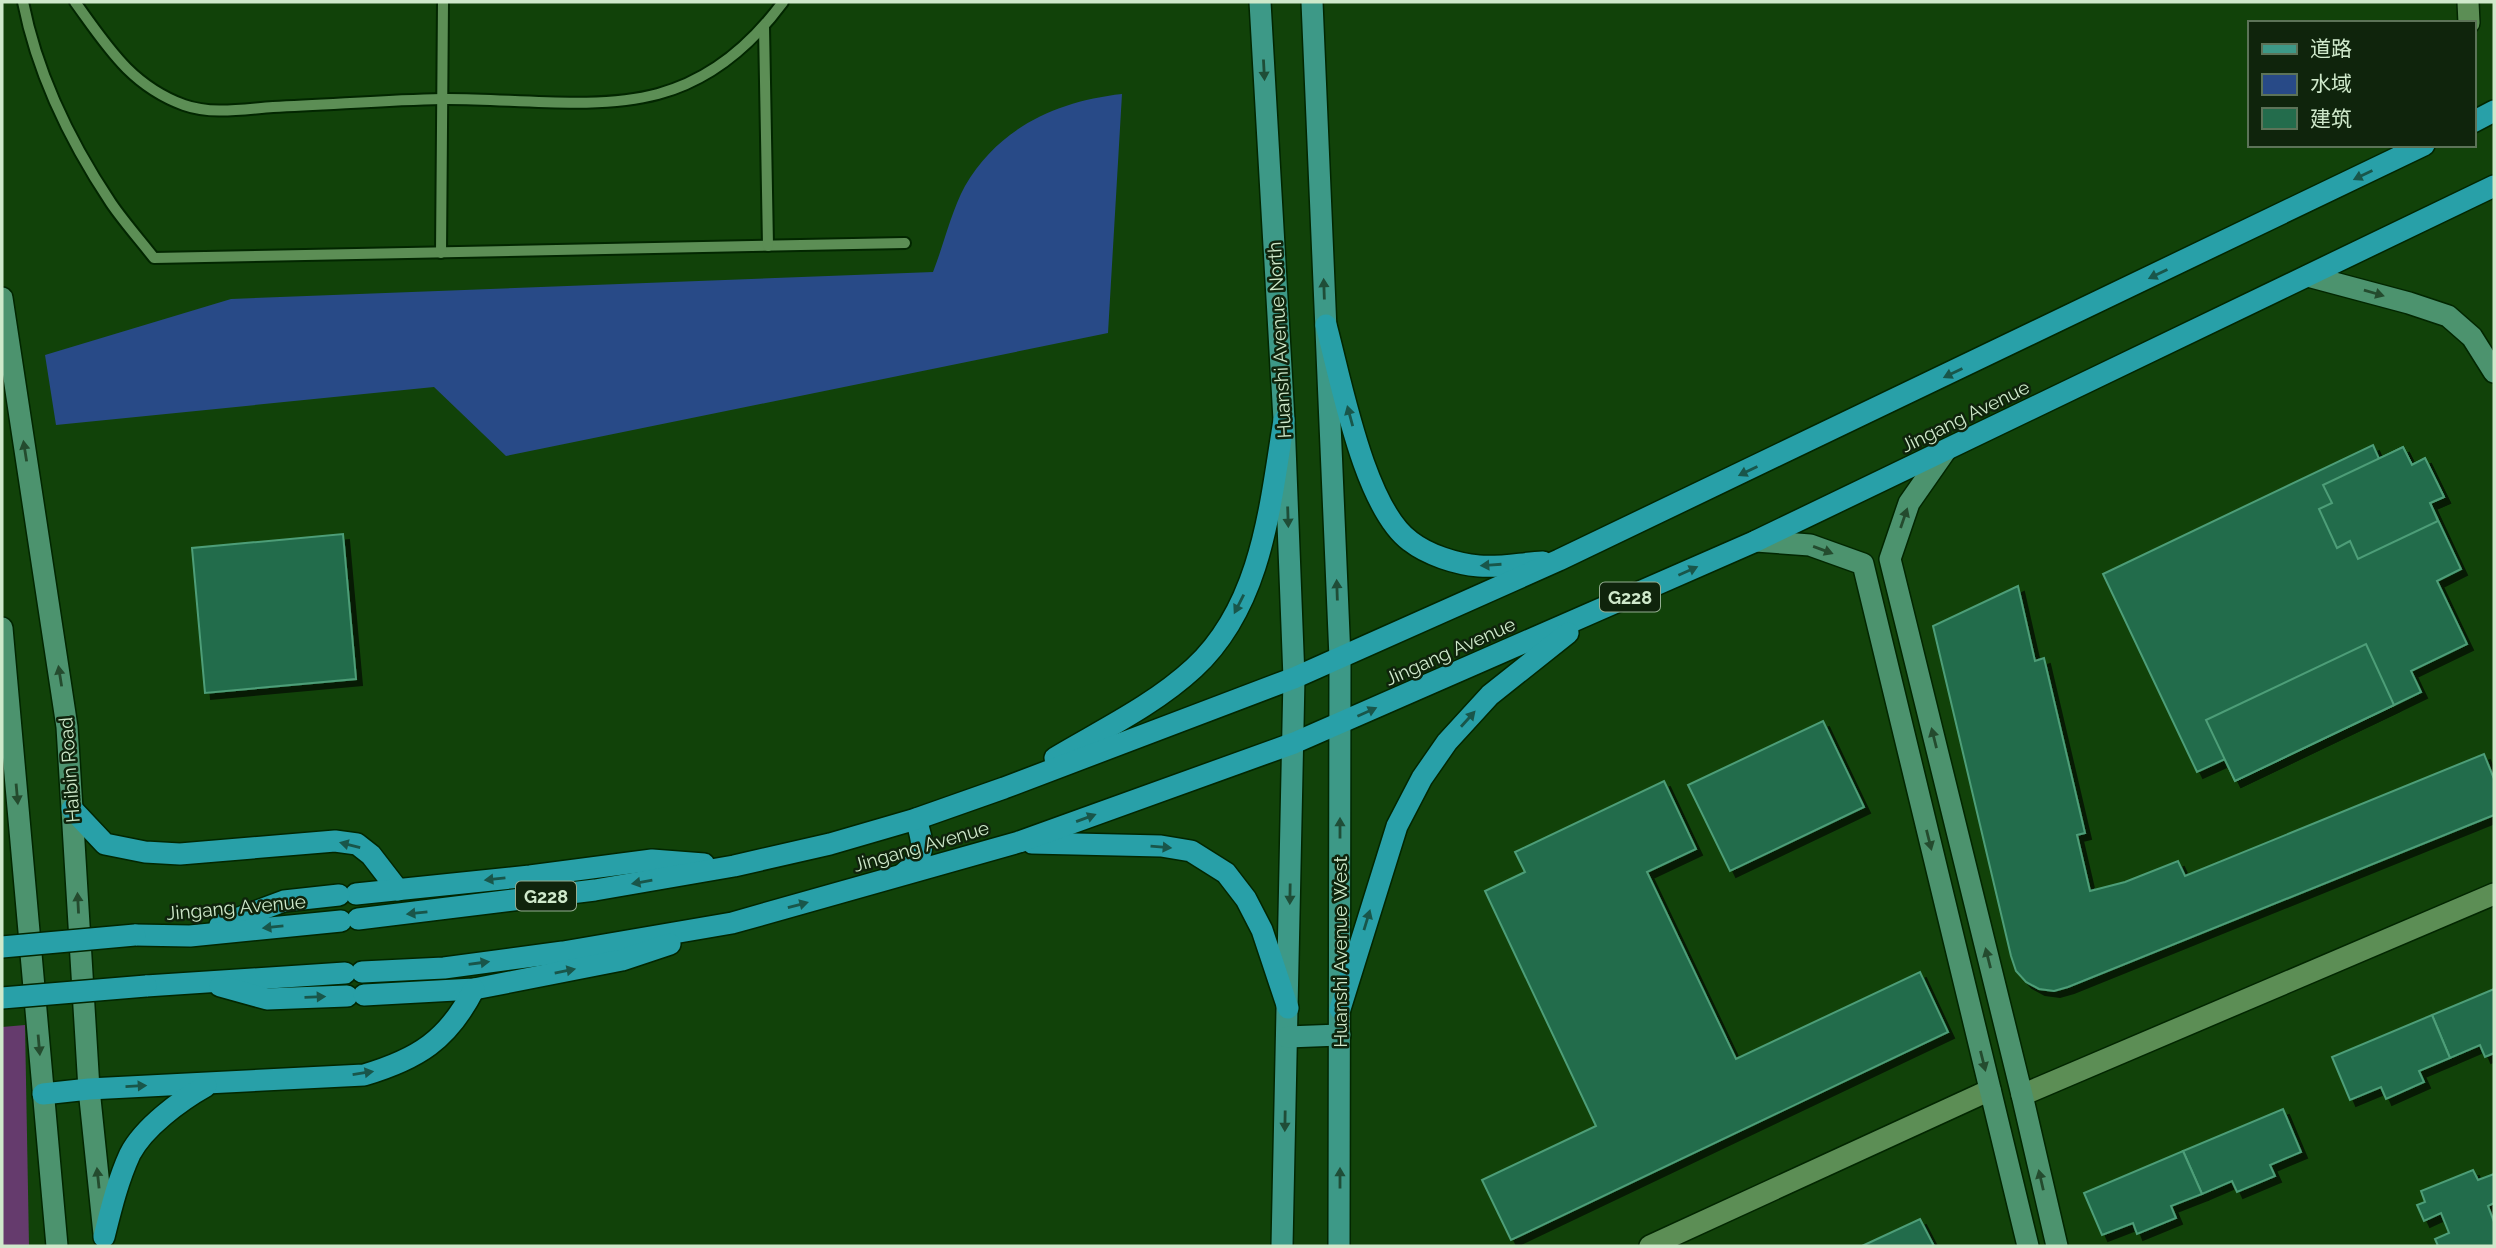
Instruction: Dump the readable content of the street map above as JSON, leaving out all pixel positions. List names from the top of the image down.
{
  "streets": {
    "highway": ["Jingang Avenue", "G228"],
    "main road": ["Huanshi Avenue North", "Huanshi Avenue West"],
    "street": ["Haibin Road"]
  },
  "crossings": [
    ["Huanshi Avenue North", "Jingang Avenue"],
    ["Jingang Avenue", "Huanshi Avenue West"]
  ],
  "legend": ["道路", "水域", "建筑"]
}
